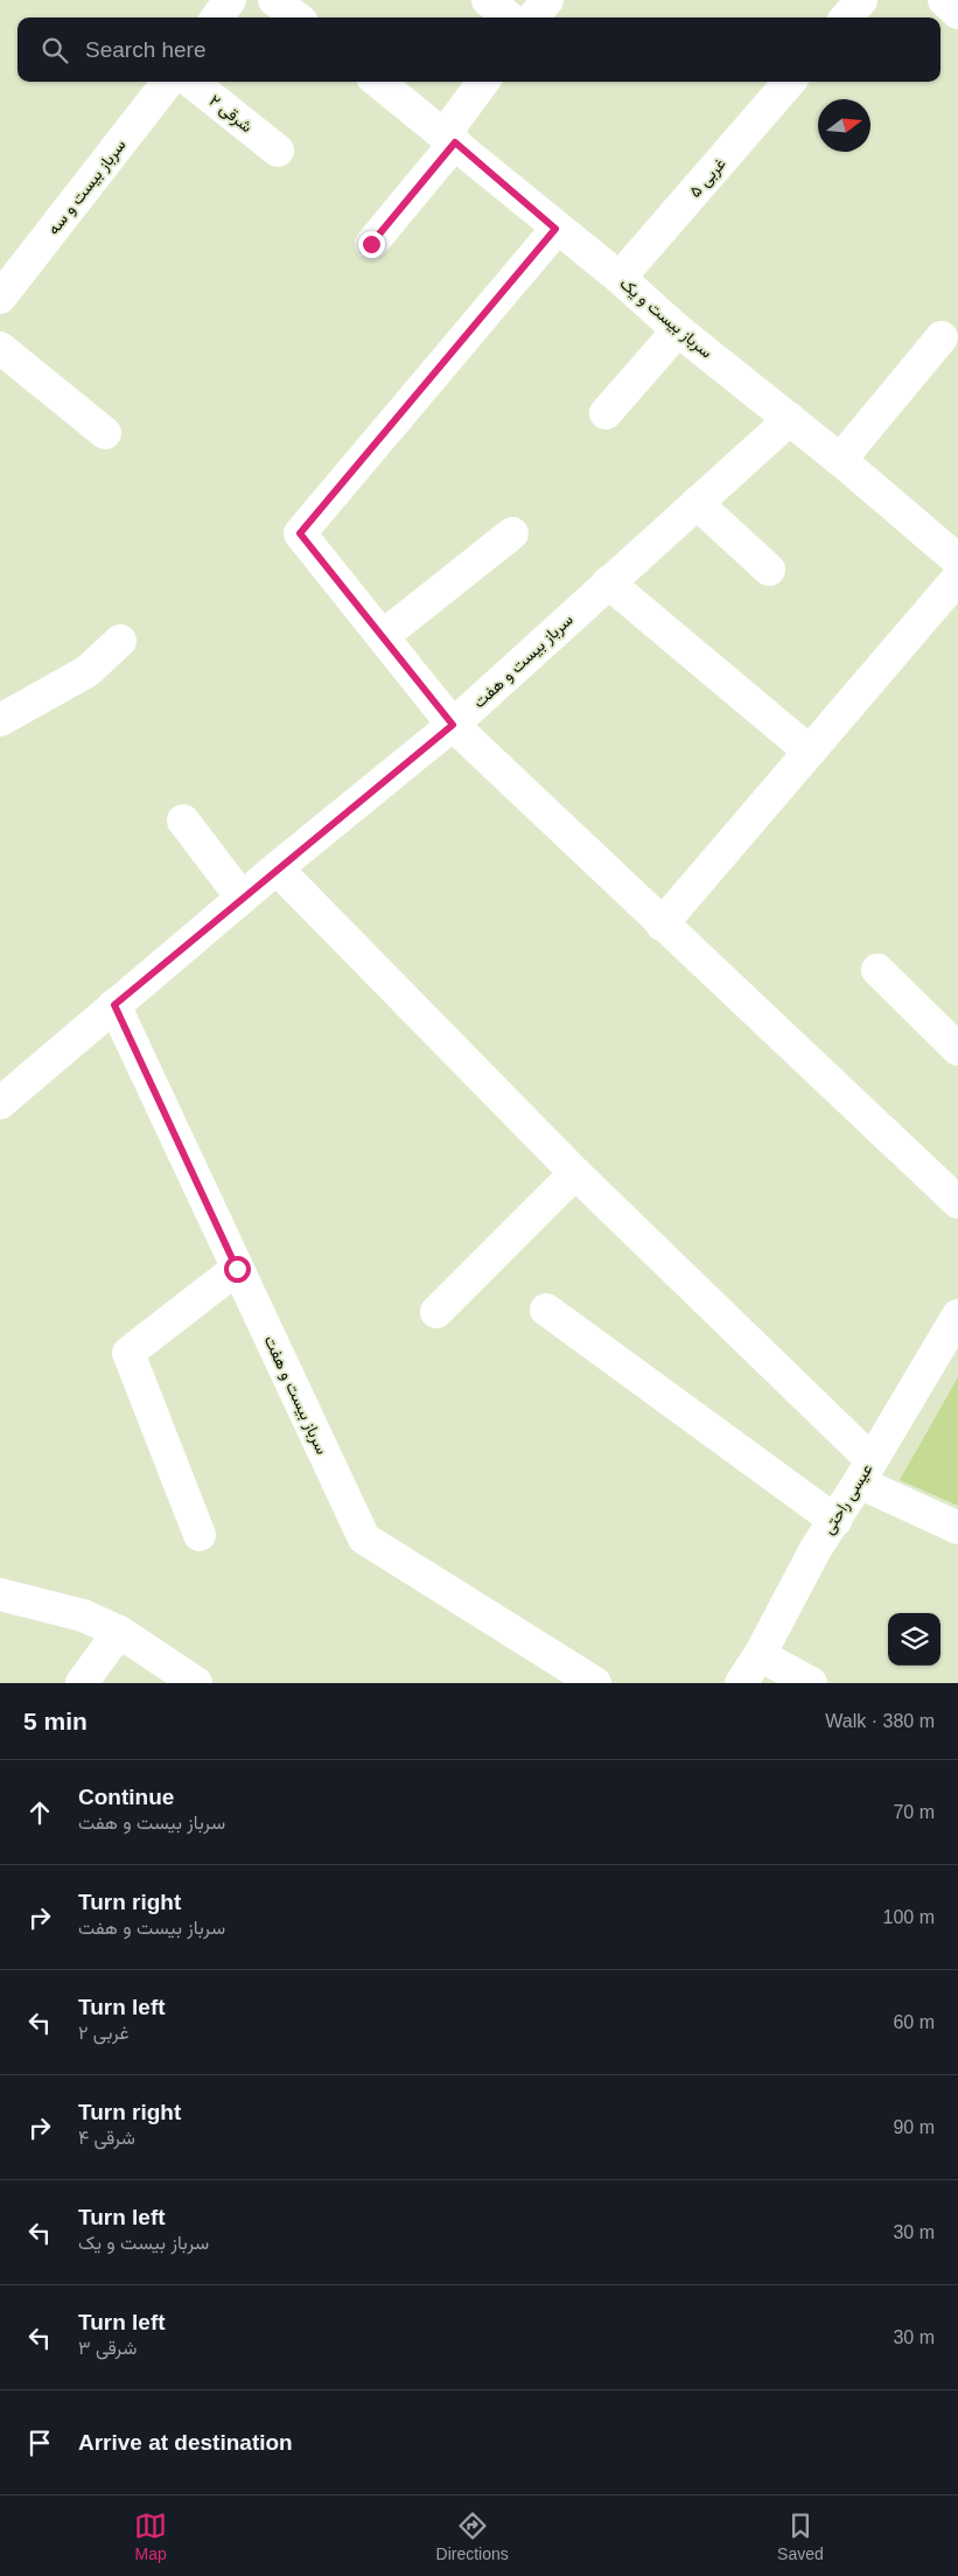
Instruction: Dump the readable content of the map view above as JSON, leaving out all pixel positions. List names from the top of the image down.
{
  "streets": {
    "street": [
      "شرقی ۲",
      "غربی ۵",
      "سرباز بیست و سه",
      "سرباز بیست و یک",
      "سرباز بیست و هفت",
      "عیسی راحتی"
    ]
  },
  "crossings": [
    ["غربی ۵", "سرباز بیست و یک"],
    ["سرباز بیست و یک", "سرباز بیست و هفت"]
  ],
  "north": "right",
  "page": {
    "search": "Search here",
    "heading": ["5 min", "Walk · 380 m"],
    "list": [
      ["Continue", "سرباز بیست و هفت", "70 m"],
      ["Turn right", "سرباز بیست و هفت", "100 m"],
      ["Turn left", "غربی ۲", "60 m"],
      ["Turn right", "شرقی ۴", "90 m"],
      ["Turn left", "سرباز بیست و یک", "30 m"],
      ["Turn left", "شرقی ۳", "30 m"],
      "Arrive at destination"
    ],
    "nav": ["Map", "Directions", "Saved"]
  }
}
